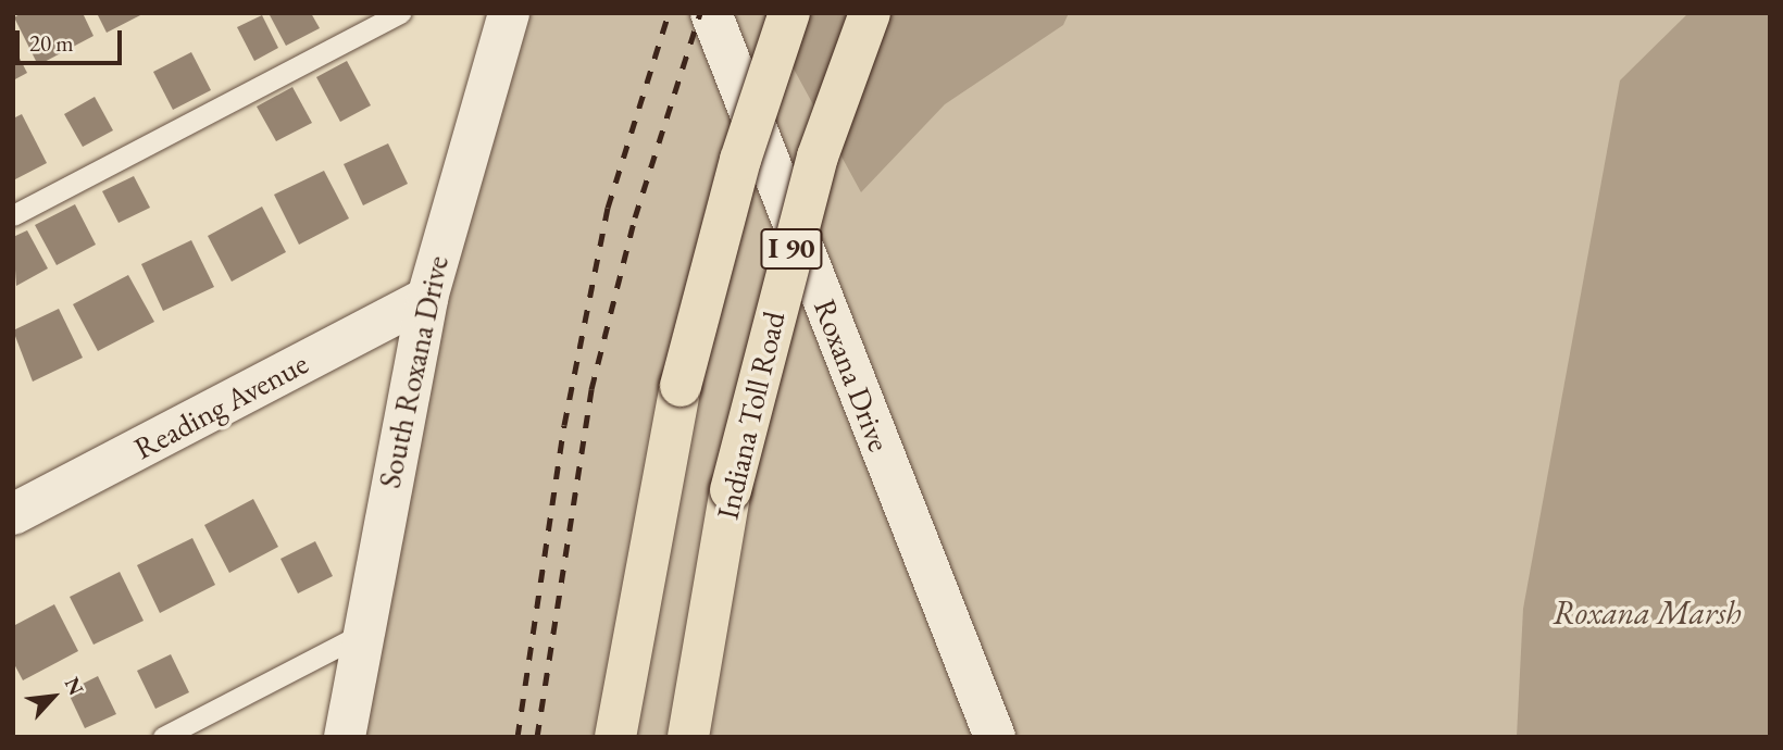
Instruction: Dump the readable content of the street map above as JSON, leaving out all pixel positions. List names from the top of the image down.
{
  "streets": {
    "highway": ["I 90", "Indiana Toll Road"],
    "street": ["South Roxana Drive", "Roxana Drive", "Reading Avenue"]
  },
  "crossings": [
    ["South Roxana Drive", "Reading Avenue"]
  ],
  "water": ["Roxana Marsh"],
  "scale_bar": "20 m",
  "north": "top right"
}
